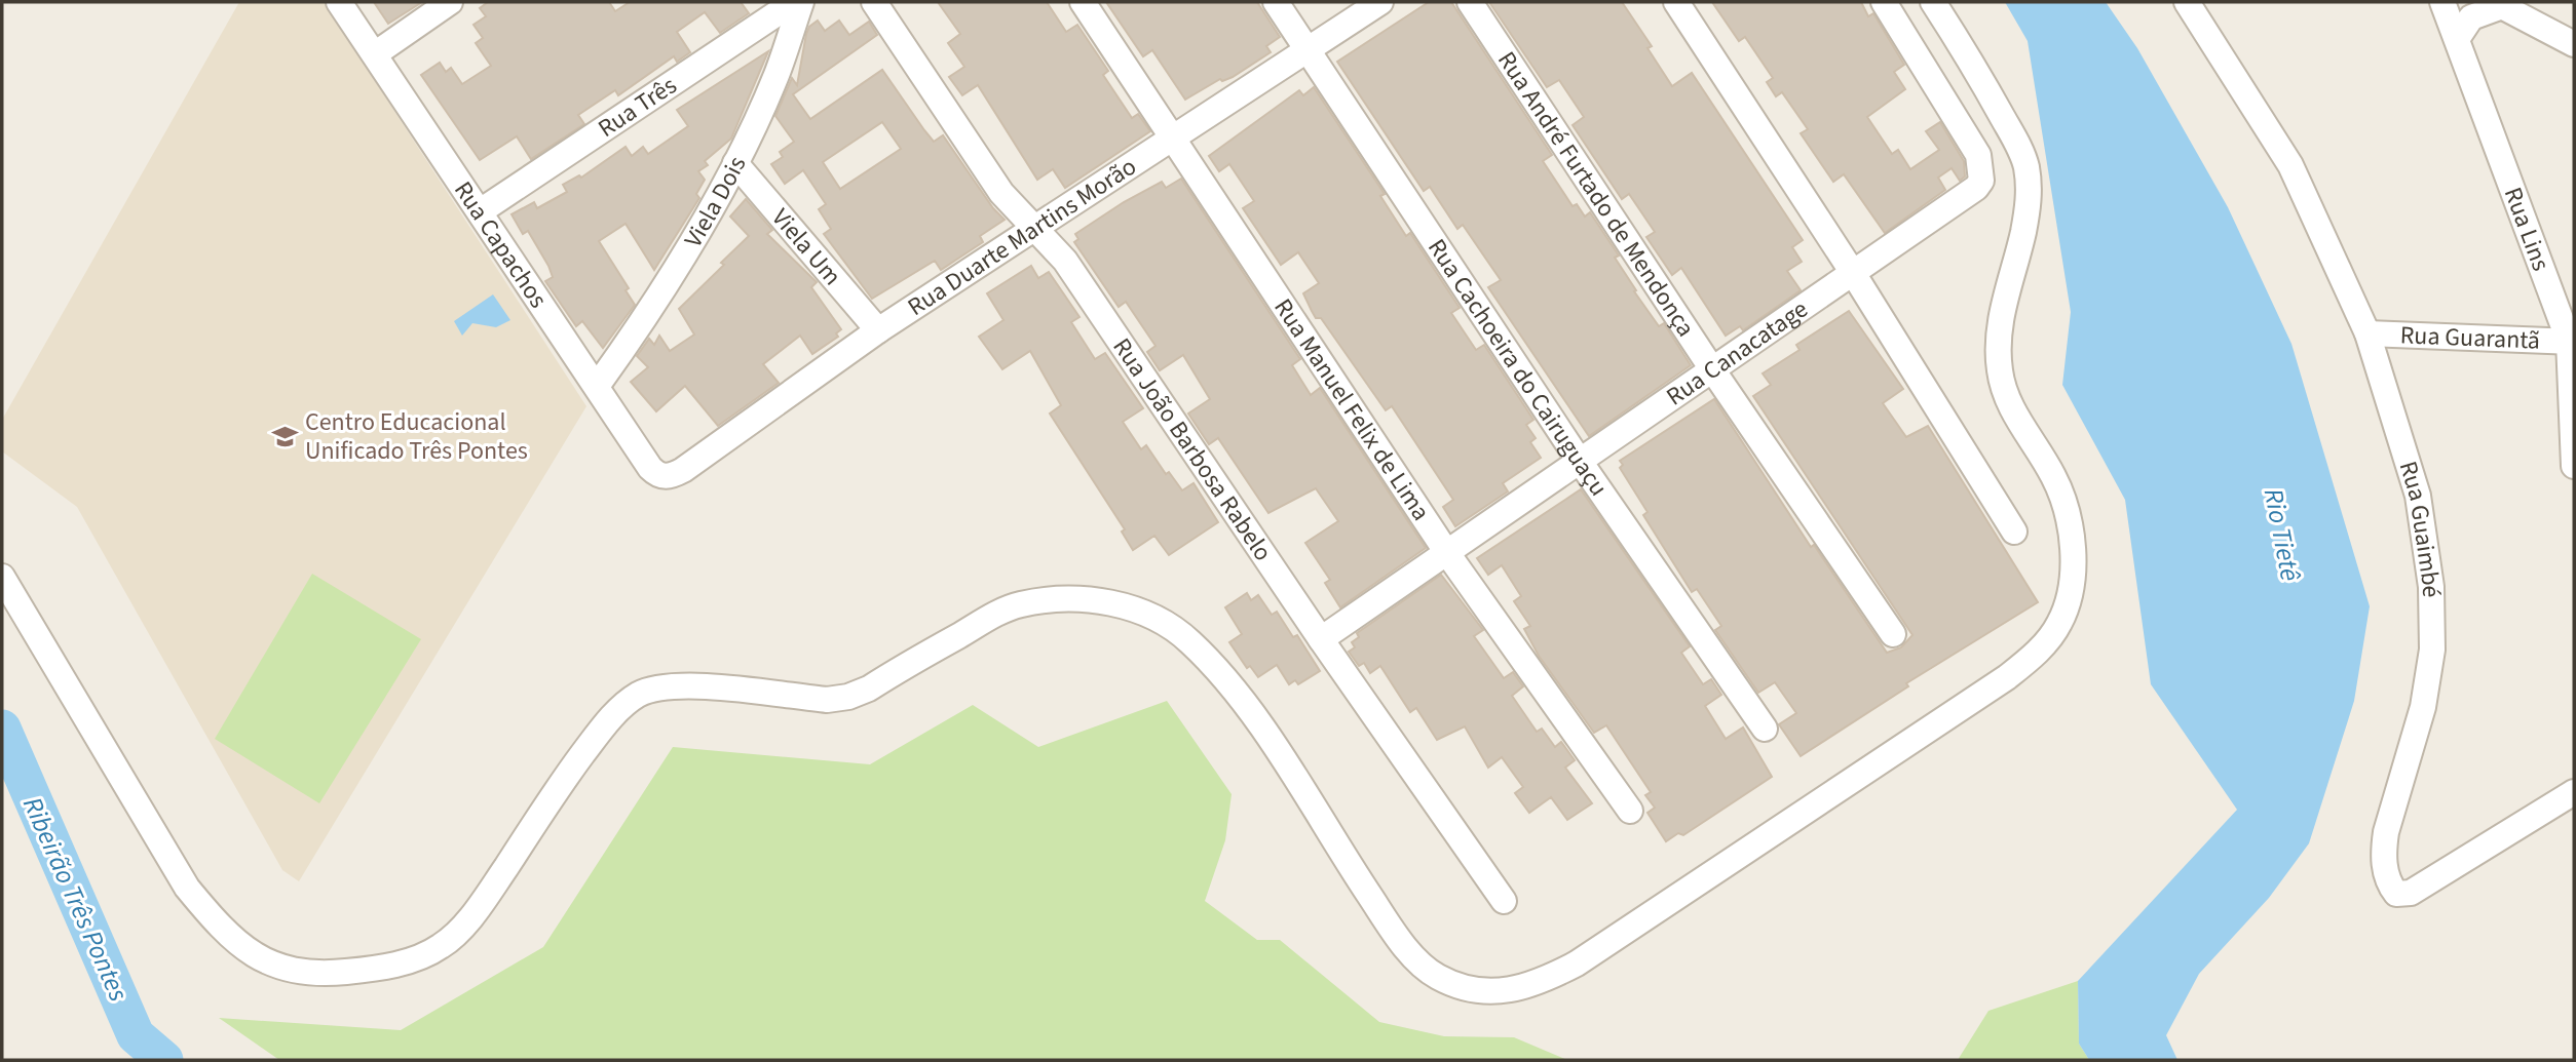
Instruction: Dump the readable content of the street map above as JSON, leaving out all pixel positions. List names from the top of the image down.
{
  "streets": {
    "street": [
      "Rua Três",
      "Rua André Furtado de Mendonça",
      "Viela Dois",
      "Rua Lins",
      "Rua Duarte Martins Morão",
      "Rua Capachos",
      "Viela Um",
      "Rua Guarantã",
      "Rua Canacatage",
      "Rua Cachoeira do Cairuguaçu",
      "Rua Manuel Felix de Lima",
      "Rua João Barbosa Rabelo",
      "Rua Guaimbé"
    ]
  },
  "crossings": [
    ["Rua Três", "Rua Capachos"],
    ["Rua André Furtado de Mendonça", "Rua Canacatage"],
    ["Viela Dois", "Rua Capachos"],
    ["Viela Dois", "Viela Um"],
    ["Rua Lins", "Rua Guarantã"],
    ["Rua Duarte Martins Morão", "Rua Capachos"],
    ["Rua Duarte Martins Morão", "Viela Um"],
    ["Rua Duarte Martins Morão", "Rua Cachoeira do Cairuguaçu"],
    ["Rua Duarte Martins Morão", "Rua Manuel Felix de Lima"],
    ["Rua Duarte Martins Morão", "Rua João Barbosa Rabelo"],
    ["Rua Guarantã", "Rua Guaimbé"],
    ["Rua Canacatage", "Rua Cachoeira do Cairuguaçu"],
    ["Rua Canacatage", "Rua Manuel Felix de Lima"],
    ["Rua Canacatage", "Rua João Barbosa Rabelo"]
  ],
  "water": ["Rio Tietê", "Ribeirão Três Pontes"],
  "places": {
    "school or university": ["Centro Educacional Unificado Três Pontes"]
  }
}
